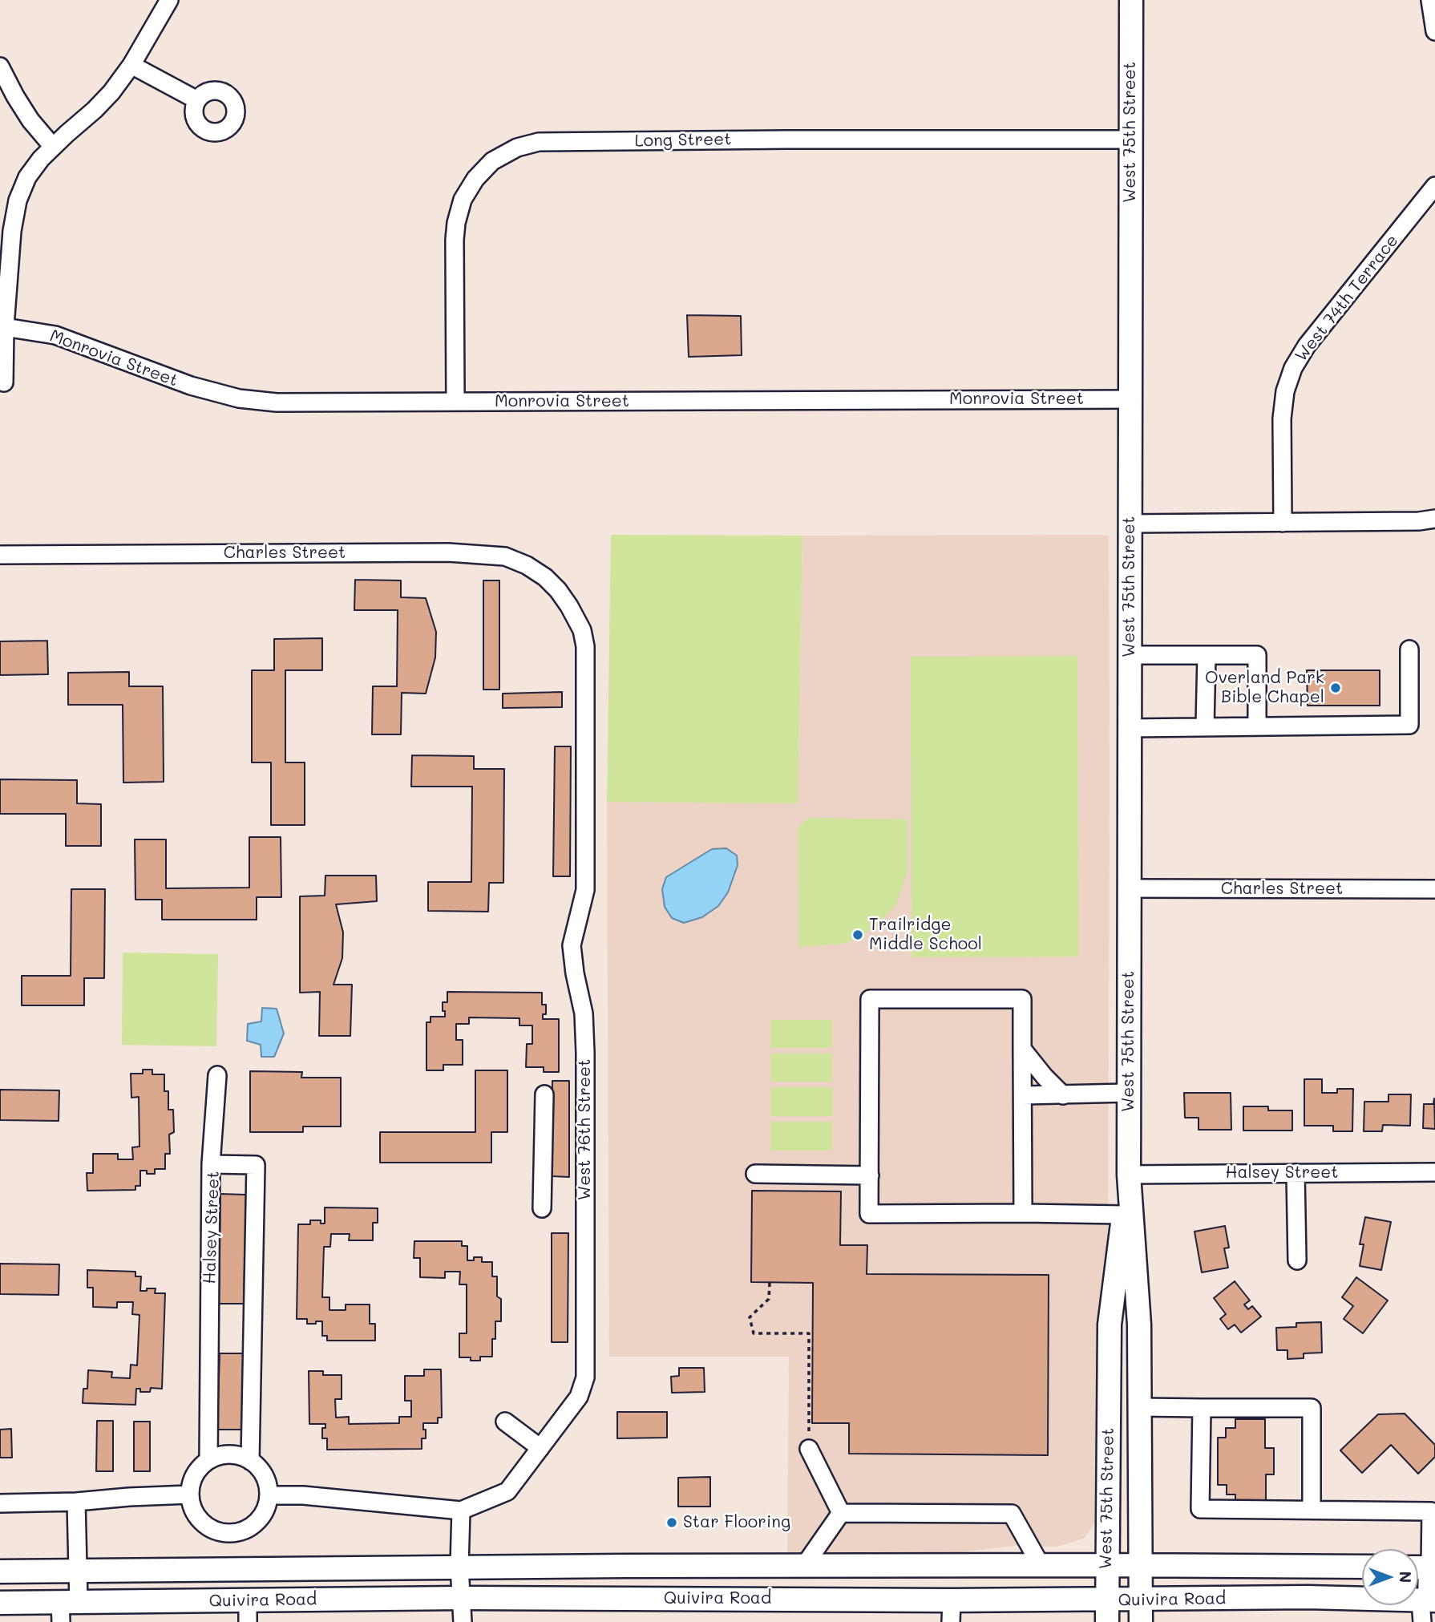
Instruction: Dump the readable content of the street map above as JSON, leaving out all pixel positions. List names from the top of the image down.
{
  "streets": {
    "main road": ["West 75th Street", "Quivira Road"],
    "street": [
      "Long Street",
      "West 74th Terrace",
      "Monrovia Street",
      "Charles Street",
      "West 76th Street",
      "Halsey Street"
    ]
  },
  "crossings": [
    ["West 75th Street", "Long Street"],
    ["West 75th Street", "Monrovia Street"],
    ["West 75th Street", "Charles Street"],
    ["West 75th Street", "Halsey Street"],
    ["West 75th Street", "Quivira Road"],
    ["Long Street", "Monrovia Street"],
    ["Charles Street", "West 76th Street"]
  ],
  "places": ["Overland Park Bible Chapel", "Trailridge Middle School", "Star Flooring"],
  "north": "right"
}
